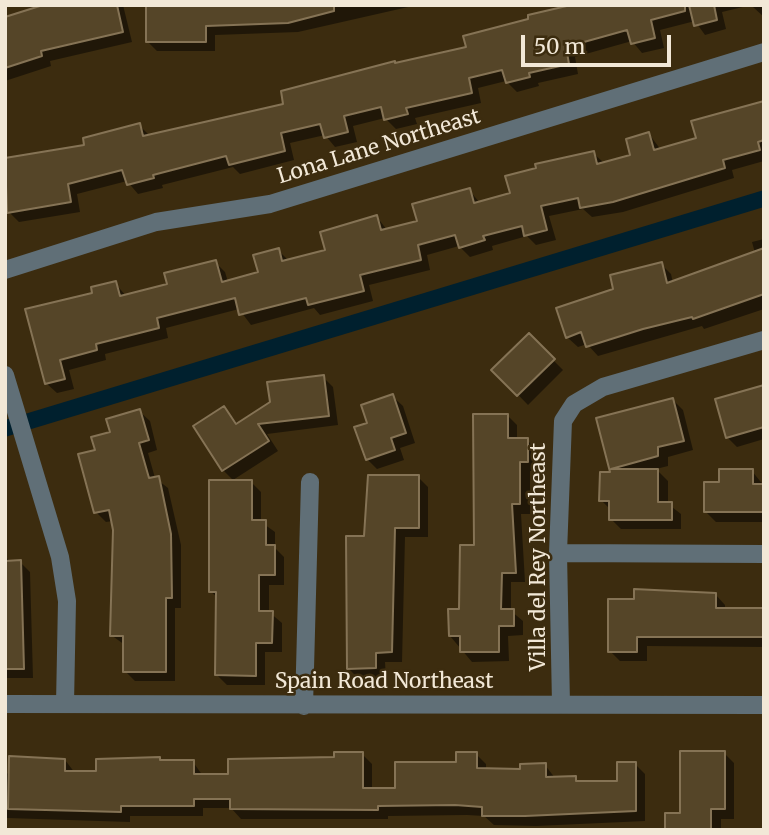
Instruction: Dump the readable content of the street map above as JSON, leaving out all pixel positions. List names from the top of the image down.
{
  "streets": {
    "street": ["Lona Lane Northeast", "Villa del Rey Northeast", "Spain Road Northeast"]
  },
  "crossings": [
    ["Villa del Rey Northeast", "Spain Road Northeast"]
  ],
  "scale_bar": "50 m"
}
